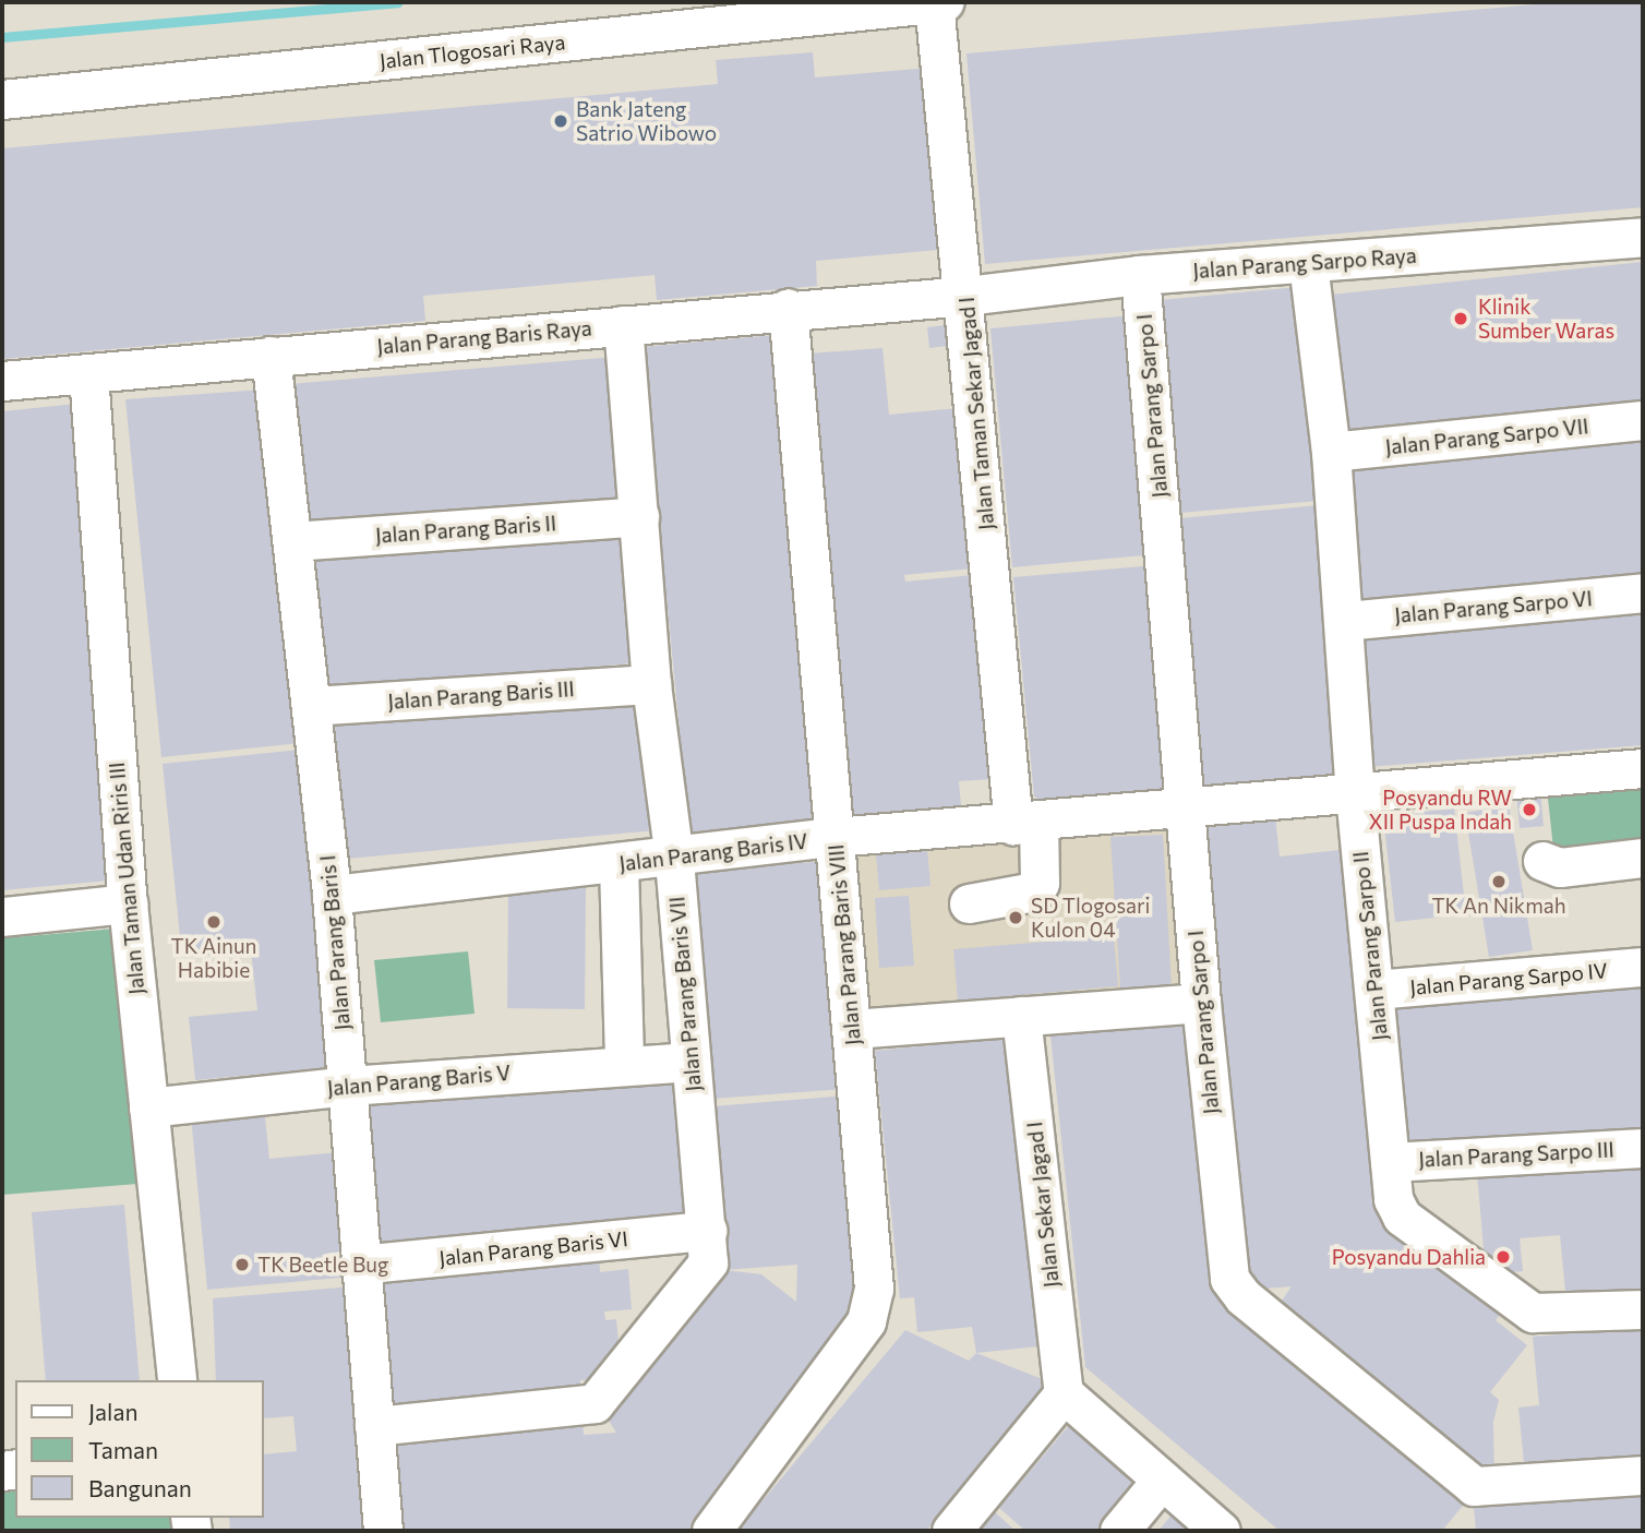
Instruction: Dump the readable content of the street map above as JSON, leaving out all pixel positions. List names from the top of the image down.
{
  "streets": {
    "street": [
      "Jalan Tlogosari Raya",
      "Jalan Parang Sarpo Raya",
      "Jalan Parang Baris Raya",
      "Jalan Parang Sarpo I",
      "Jalan Taman Sekar Jagad I",
      "Jalan Parang Sarpo VII",
      "Jalan Parang Baris II",
      "Jalan Parang Sarpo VI",
      "Jalan Parang Baris III",
      "Jalan Parang Baris IV",
      "Jalan Taman Udan Riris III",
      "Jalan Parang Baris I",
      "Jalan Parang Baris VIII",
      "Jalan Parang Sarpo II",
      "Jalan Parang Sarpo IV",
      "Jalan Parang Baris VII",
      "Jalan Parang Baris V",
      "Jalan Parang Sarpo III",
      "Jalan Sekar Jagad I",
      "Jalan Parang Baris VI"
    ]
  },
  "crossings": [
    ["Jalan Tlogosari Raya", "Jalan Taman Sekar Jagad I"],
    ["Jalan Parang Sarpo Raya", "Jalan Parang Baris Raya"],
    ["Jalan Parang Sarpo Raya", "Jalan Parang Sarpo I"],
    ["Jalan Parang Sarpo Raya", "Jalan Taman Sekar Jagad I"],
    ["Jalan Parang Sarpo Raya", "Jalan Parang Sarpo II"],
    ["Jalan Parang Baris Raya", "Jalan Taman Sekar Jagad I"],
    ["Jalan Parang Baris Raya", "Jalan Taman Udan Riris III"],
    ["Jalan Parang Baris Raya", "Jalan Parang Baris I"],
    ["Jalan Parang Baris Raya", "Jalan Parang Baris VIII"],
    ["Jalan Parang Baris Raya", "Jalan Parang Baris VII"],
    ["Jalan Parang Sarpo I", "Jalan Parang Baris IV"],
    ["Jalan Taman Sekar Jagad I", "Jalan Parang Baris IV"],
    ["Jalan Parang Sarpo VII", "Jalan Parang Sarpo II"],
    ["Jalan Parang Baris II", "Jalan Parang Baris I"],
    ["Jalan Parang Baris II", "Jalan Parang Baris VII"],
    ["Jalan Parang Sarpo VI", "Jalan Parang Sarpo II"],
    ["Jalan Parang Baris III", "Jalan Parang Baris I"],
    ["Jalan Parang Baris III", "Jalan Parang Baris VII"],
    ["Jalan Parang Baris IV", "Jalan Parang Baris I"],
    ["Jalan Parang Baris IV", "Jalan Parang Baris VIII"],
    ["Jalan Parang Baris IV", "Jalan Parang Sarpo II"],
    ["Jalan Parang Baris IV", "Jalan Parang Baris VII"],
    ["Jalan Taman Udan Riris III", "Jalan Parang Baris V"],
    ["Jalan Parang Baris I", "Jalan Parang Baris VII"],
    ["Jalan Parang Baris I", "Jalan Parang Baris V"],
    ["Jalan Parang Baris I", "Jalan Parang Baris VI"],
    ["Jalan Parang Sarpo II", "Jalan Parang Sarpo IV"],
    ["Jalan Parang Sarpo II", "Jalan Parang Sarpo III"],
    ["Jalan Parang Baris VII", "Jalan Parang Baris V"],
    ["Jalan Parang Baris VII", "Jalan Parang Baris VI"]
  ],
  "places": [
    "Bank Jateng Satrio Wibowo",
    "Klinik Sumber Waras",
    "Posyandu RW XII Puspa Indah",
    "TK An Nikmah",
    "SD Tlogosari Kulon 04",
    "TK Ainun Habibie",
    "Posyandu Dahlia",
    "TK Beetle Bug"
  ],
  "legend": ["Jalan", "Taman", "Bangunan"]
}
